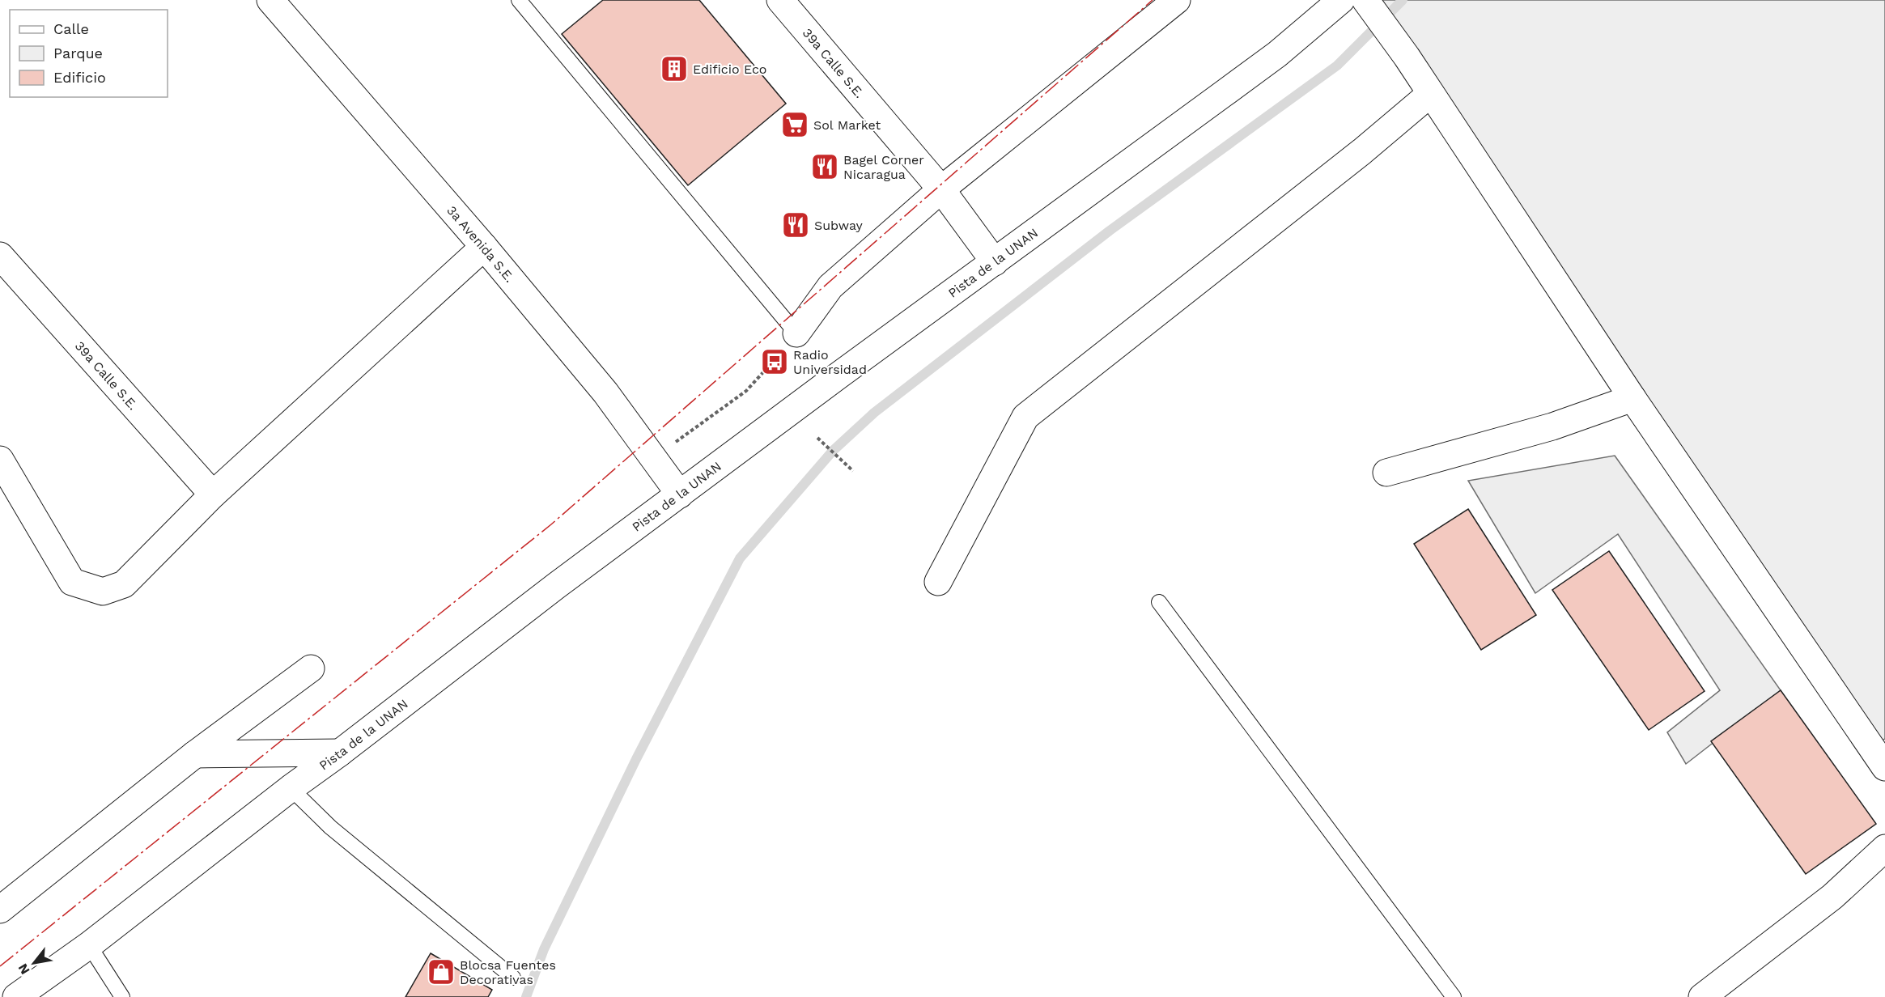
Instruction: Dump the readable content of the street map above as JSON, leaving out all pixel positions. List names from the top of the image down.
{
  "streets": {
    "street": ["39a Calle S.E.", "3a Avenida S.E.", "Pista de la UNAN"]
  },
  "crossings": [
    ["39a Calle S.E.", "Pista de la UNAN"],
    ["3a Avenida S.E.", "Pista de la UNAN"]
  ],
  "places": {
    "building": ["Edificio Eco"],
    "supermarket": ["Sol Market"],
    "restaurant": ["Bagel Corner Nicaragua", "Subway"],
    "bus stop": ["Radio Universidad"],
    "shop": ["Blocsa Fuentes Decorativas"]
  },
  "legend": ["Calle", "Parque", "Edificio"],
  "north": "bottom left"
}
